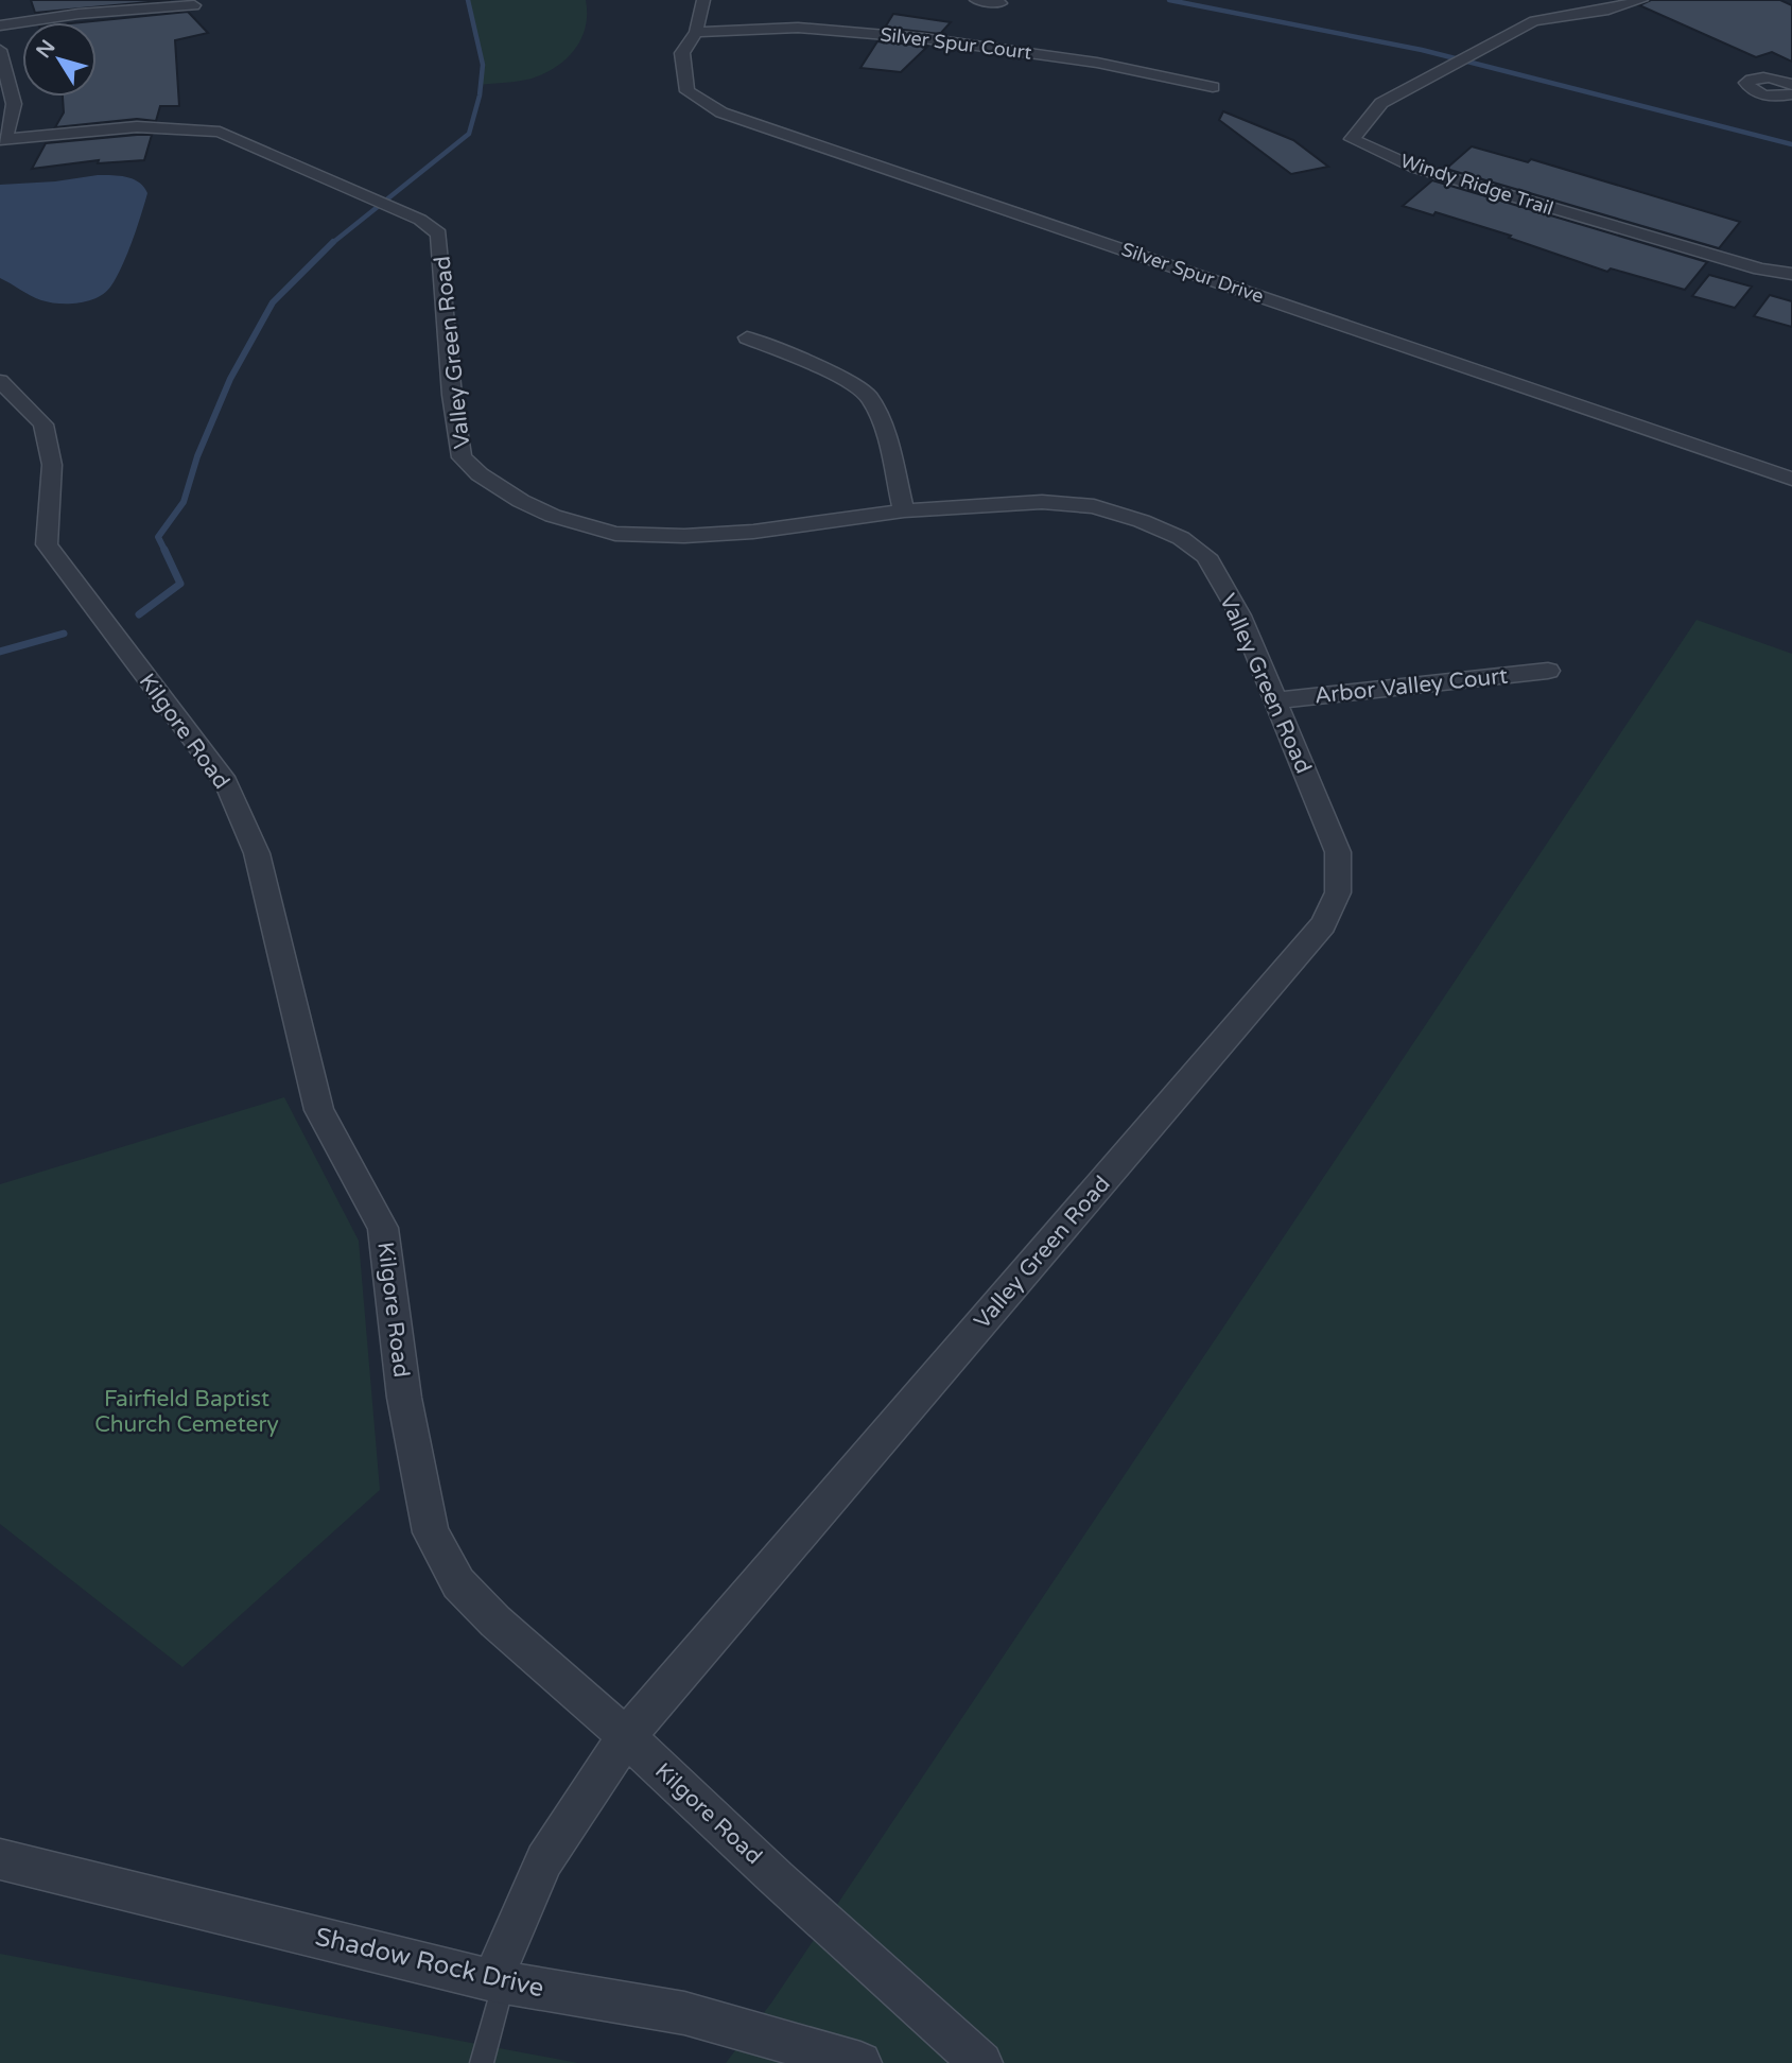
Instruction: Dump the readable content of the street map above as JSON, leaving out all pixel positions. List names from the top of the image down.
{
  "streets": {
    "street": [
      "Silver Spur Court",
      "Windy Ridge Trail",
      "Silver Spur Drive",
      "Valley Green Road",
      "Arbor Valley Court",
      "Kilgore Road",
      "Shadow Rock Drive"
    ]
  },
  "crossings": [
    ["Silver Spur Court", "Silver Spur Drive"],
    ["Valley Green Road", "Arbor Valley Court"],
    ["Valley Green Road", "Kilgore Road"],
    ["Valley Green Road", "Shadow Rock Drive"]
  ],
  "parks": ["Fairfield Baptist Church Cemetery"],
  "north": "top left"
}
